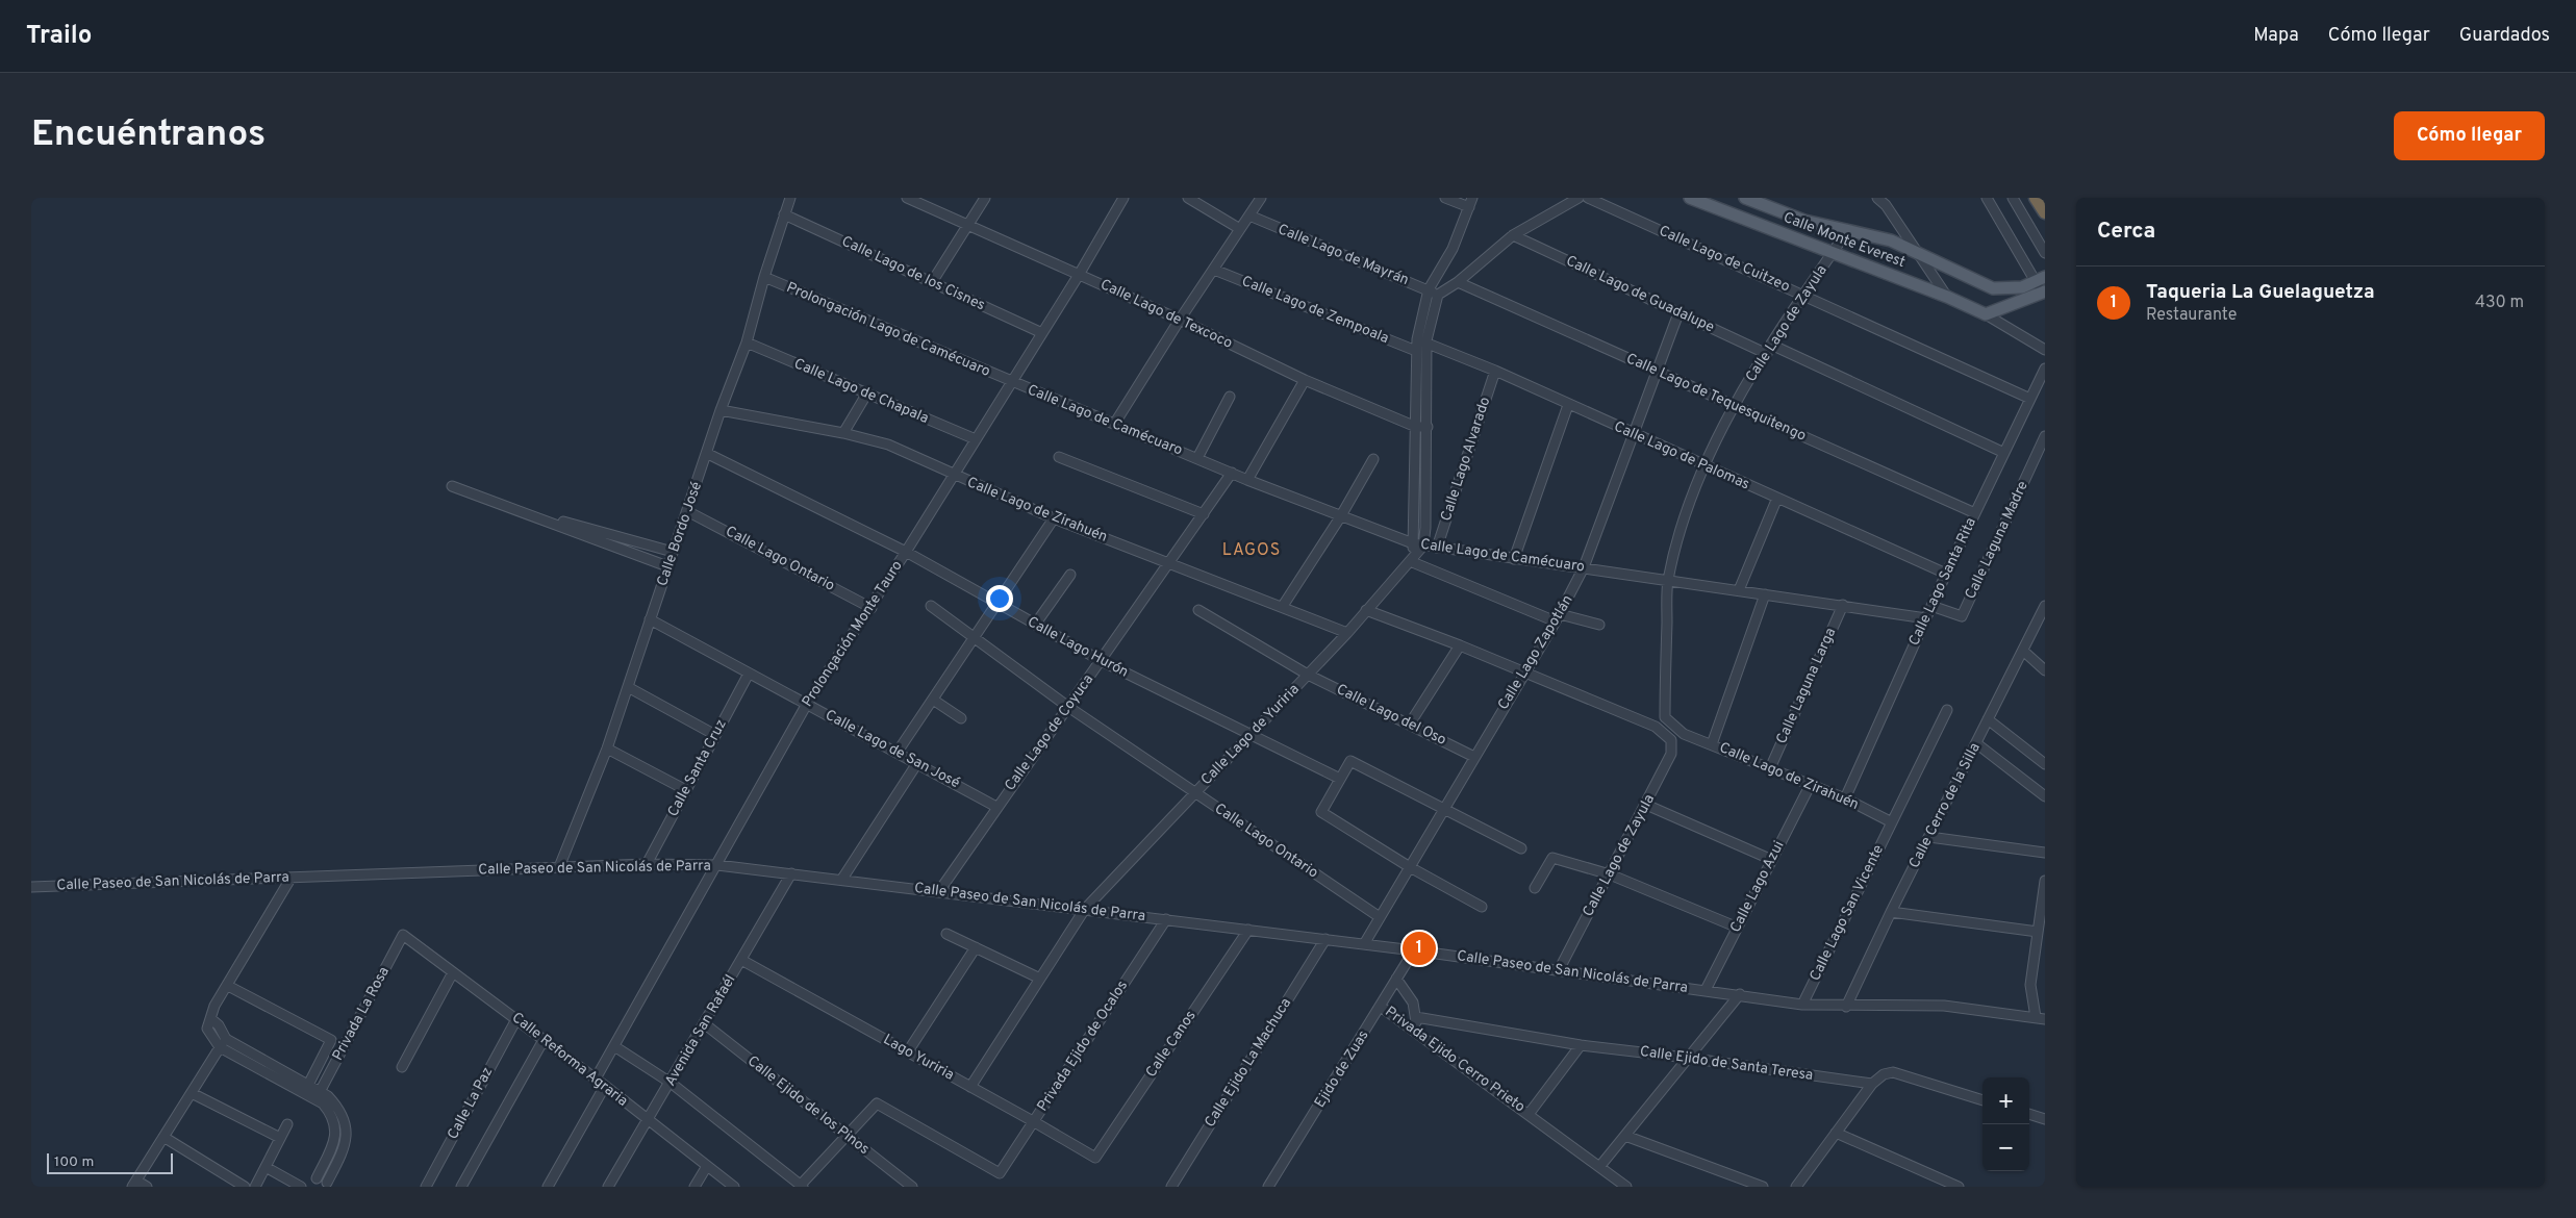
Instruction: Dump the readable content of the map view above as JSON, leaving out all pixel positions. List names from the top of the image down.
{
  "streets": {
    "main road": ["Calle Monte Everest"],
    "street": [
      "Calle Lago de Mayrán",
      "Calle Lago de Cuitzeo",
      "Calle Lago de los Cisnes",
      "Calle Lago de Guadalupe",
      "Calle Lago de Zempoala",
      "Calle Lago de Texcoco",
      "Calle Lago de Zayula",
      "Prolongación Lago de Camécuaro",
      "Calle Lago de Chapala",
      "Calle Lago de Tequesquitengo",
      "Calle Lago de Camécuaro",
      "Calle Lago de Palomas",
      "Calle Lago Alvarado",
      "Calle Lago de Zirahuén",
      "Calle Bordo José",
      "Calle Laguna Madre",
      "Calle Lago Ontario",
      "Calle Lago Santa Rita",
      "Prolongación Monte Tauro",
      "Calle Lago Hurón",
      "Calle Lago Zapotlán",
      "Calle Laguna Larga",
      "Calle Lago del Oso",
      "Calle Lago de Coyuca",
      "Calle Lago de Yuriria",
      "Calle Lago de San José",
      "Calle Santa Cruz",
      "Calle Cerro de la Silla",
      "Calle Paseo de San Nicolás de Parra",
      "Calle Lago Azui",
      "Calle Lago San Vicente",
      "Privada La Rosa",
      "Avenida San Rafaél",
      "Calle Canos",
      "Privada Ejido de Ocalos",
      "Lago Yuriria",
      "Calle Reforma Agraria",
      "Privada Ejido Cerro Prieto",
      "Calle Ejido La Machuca",
      "Calle Ejido de Santa Teresa",
      "Ejido de Zuas",
      "Calle La Paz",
      "Calle Ejido de los Pinos"
    ]
  },
  "crossings": [
    ["Calle Monte Everest", "Calle Lago de Zayula"],
    ["Calle Lago de Cuitzeo", "Calle Lago de Zayula"],
    ["Calle Lago de Cuitzeo", "Calle Lago Santa Rita"],
    ["Calle Lago de los Cisnes", "Calle Bordo José"],
    ["Calle Lago de los Cisnes", "Prolongación Monte Tauro"],
    ["Calle Lago de Guadalupe", "Calle Lago de Zayula"],
    ["Calle Lago de Guadalupe", "Calle Lago Zapotlán"],
    ["Calle Lago de Texcoco", "Prolongación Monte Tauro"],
    ["Calle Lago de Zayula", "Calle Lago de Tequesquitengo"],
    ["Calle Lago de Zayula", "Calle Lago de Camécuaro"],
    ["Calle Lago de Zayula", "Calle Lago de Palomas"],
    ["Calle Lago de Zayula", "Calle Lago de Zirahuén"],
    ["Calle Lago de Zayula", "Calle Paseo de San Nicolás de Parra"],
    ["Prolongación Lago de Camécuaro", "Calle Lago de Camécuaro"],
    ["Prolongación Lago de Camécuaro", "Calle Bordo José"],
    ["Prolongación Lago de Camécuaro", "Prolongación Monte Tauro"],
    ["Calle Lago de Chapala", "Calle Bordo José"],
    ["Calle Lago de Chapala", "Prolongación Monte Tauro"],
    ["Calle Lago de Tequesquitengo", "Calle Lago Santa Rita"],
    ["Calle Lago de Tequesquitengo", "Calle Lago Zapotlán"],
    ["Calle Lago de Camécuaro", "Calle Lago Alvarado"],
    ["Calle Lago de Camécuaro", "Calle Lago Santa Rita"],
    ["Calle Lago de Camécuaro", "Prolongación Monte Tauro"],
    ["Calle Lago de Camécuaro", "Calle Lago Zapotlán"],
    ["Calle Lago de Camécuaro", "Calle Laguna Larga"],
    ["Calle Lago de Camécuaro", "Calle Lago de Coyuca"],
    ["Calle Lago de Camécuaro", "Calle Lago de Yuriria"],
    ["Calle Lago de Palomas", "Calle Lago Alvarado"],
    ["Calle Lago de Palomas", "Calle Lago Santa Rita"],
    ["Calle Lago de Palomas", "Calle Lago Zapotlán"],
    ["Calle Lago de Zirahuén", "Calle Bordo José"],
    ["Calle Lago de Zirahuén", "Calle Lago Santa Rita"],
    ["Calle Lago de Zirahuén", "Prolongación Monte Tauro"],
    ["Calle Lago de Zirahuén", "Calle Laguna Larga"],
    ["Calle Lago de Zirahuén", "Calle Lago de Coyuca"],
    ["Calle Lago de Zirahuén", "Calle Lago de Yuriria"],
    ["Calle Lago de Zirahuén", "Calle Lago Azui"],
    ["Calle Lago de Zirahuén", "Calle Lago San Vicente"],
    ["Calle Bordo José", "Calle Lago Ontario"],
    ["Calle Bordo José", "Calle Lago Hurón"],
    ["Calle Bordo José", "Calle Lago de San José"],
    ["Calle Bordo José", "Calle Paseo de San Nicolás de Parra"],
    ["Calle Laguna Madre", "Calle Lago Santa Rita"],
    ["Calle Lago Ontario", "Prolongación Monte Tauro"],
    ["Calle Lago Ontario", "Calle Lago Zapotlán"],
    ["Calle Lago Ontario", "Calle Lago de Coyuca"],
    ["Calle Lago Ontario", "Calle Lago de Yuriria"],
    ["Prolongación Monte Tauro", "Calle Lago Hurón"],
    ["Prolongación Monte Tauro", "Calle Lago de San José"],
    ["Prolongación Monte Tauro", "Calle Paseo de San Nicolás de Parra"],
    ["Prolongación Monte Tauro", "Calle Reforma Agraria"],
    ["Calle Lago Hurón", "Calle Lago de Coyuca"],
    ["Calle Lago Hurón", "Calle Lago de Yuriria"],
    ["Calle Lago Zapotlán", "Calle Lago del Oso"],
    ["Calle Lago Zapotlán", "Calle Paseo de San Nicolás de Parra"],
    ["Calle Lago del Oso", "Calle Lago de Yuriria"],
    ["Calle Lago de Coyuca", "Calle Lago de San José"],
    ["Calle Lago de Coyuca", "Calle Paseo de San Nicolás de Parra"],
    ["Calle Lago de Yuriria", "Calle Paseo de San Nicolás de Parra"],
    ["Calle Lago de Yuriria", "Lago Yuriria"],
    ["Calle Lago de San José", "Calle Santa Cruz"],
    ["Calle Santa Cruz", "Calle Paseo de San Nicolás de Parra"],
    ["Calle Cerro de la Silla", "Calle Paseo de San Nicolás de Parra"],
    ["Calle Paseo de San Nicolás de Parra", "Calle Lago Azui"],
    ["Calle Paseo de San Nicolás de Parra", "Calle Lago San Vicente"],
    ["Calle Paseo de San Nicolás de Parra", "Avenida San Rafaél"],
    ["Calle Paseo de San Nicolás de Parra", "Calle Canos"],
    ["Calle Paseo de San Nicolás de Parra", "Privada Ejido de Ocalos"],
    ["Calle Paseo de San Nicolás de Parra", "Calle Ejido La Machuca"],
    ["Calle Paseo de San Nicolás de Parra", "Ejido de Zuas"],
    ["Privada La Rosa", "Calle Reforma Agraria"],
    ["Avenida San Rafaél", "Lago Yuriria"],
    ["Avenida San Rafaél", "Calle Reforma Agraria"],
    ["Avenida San Rafaél", "Calle Ejido de los Pinos"],
    ["Calle Canos", "Lago Yuriria"],
    ["Privada Ejido de Ocalos", "Lago Yuriria"],
    ["Privada Ejido de Ocalos", "Calle Ejido de los Pinos"],
    ["Calle Reforma Agraria", "Calle La Paz"],
    ["Privada Ejido Cerro Prieto", "Ejido de Zuas"]
  ],
  "districts": ["LAGOS"],
  "scale_bar": "100 m",
  "page": {
    "header": "Trailo",
    "nav": ["Mapa", "Cómo llegar", "Guardados"],
    "buttons": "Cómo llegar",
    "title": "Encuéntranos",
    "heading": "Cerca",
    "list": [
      {
        "mark": "1",
        "name": "Taqueria La Guelaguetza",
        "note": "Restaurante",
        "value": "430 m"
      }
    ],
    "pins": "1",
    "map_buttons": ["+", "−"],
    "scale": "100 m"
  }
}
